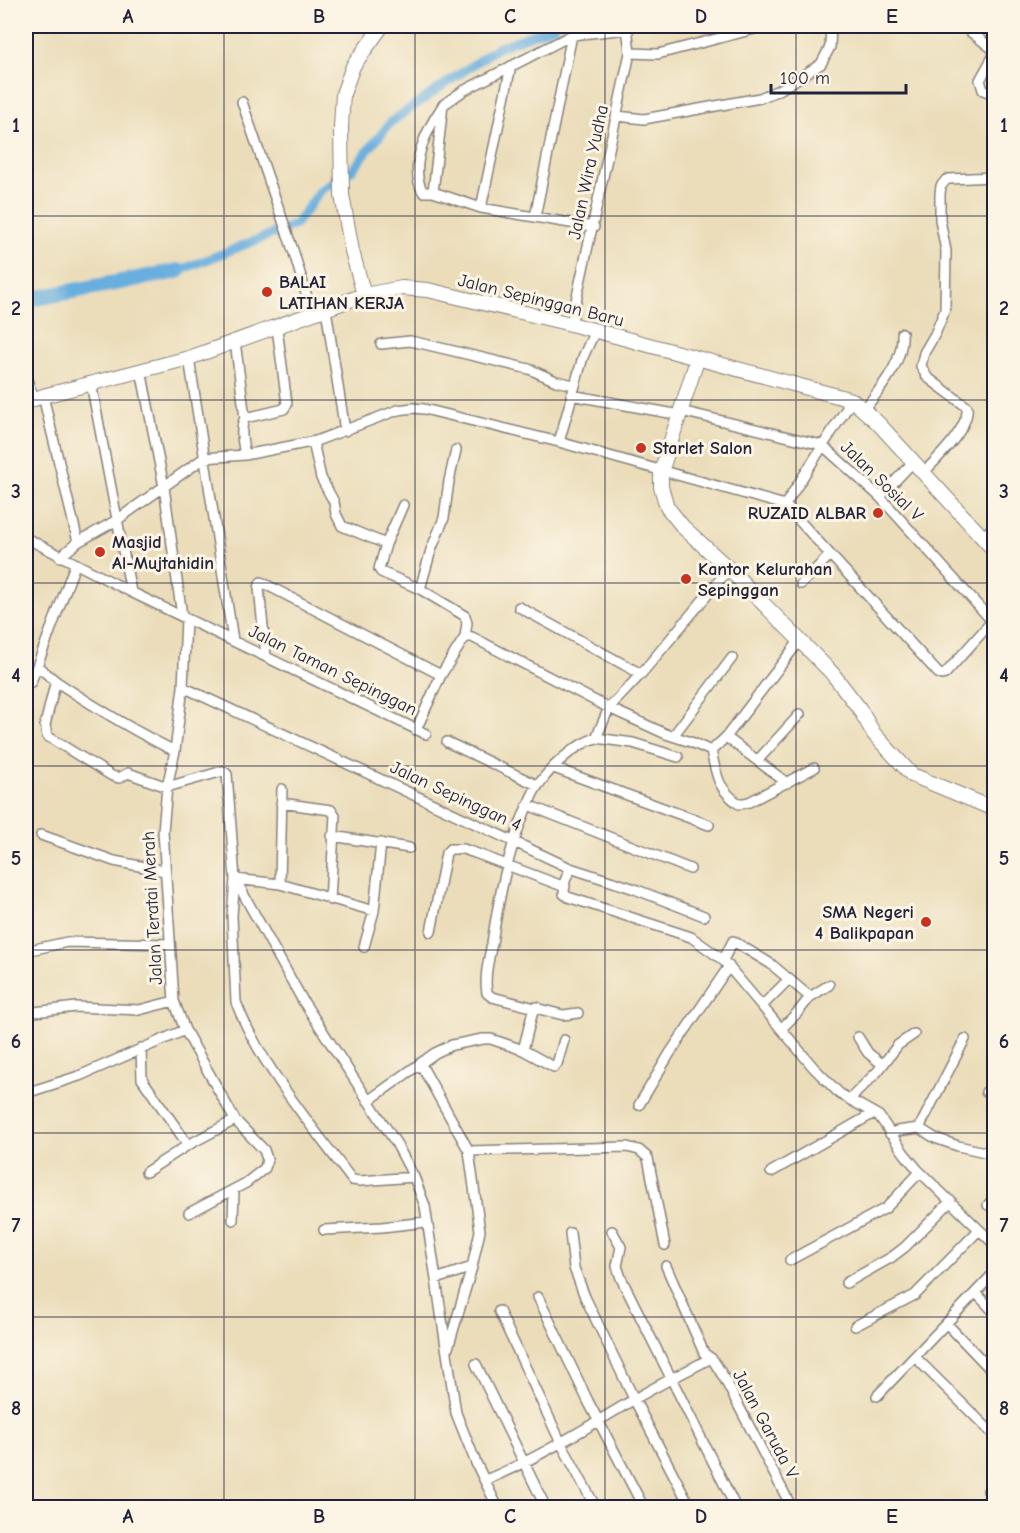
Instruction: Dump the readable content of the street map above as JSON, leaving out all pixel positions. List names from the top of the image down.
{
  "streets": {
    "street": [
      "Jalan Wira Yudha",
      "Jalan Sepinggan Baru",
      "Jalan Sosial V",
      "Jalan Taman Sepinggan",
      "Jalan Sepinggan 4",
      "Jalan Teratai Merah",
      "Jalan Garuda V"
    ]
  },
  "crossings": [
    ["Jalan Wira Yudha", "Jalan Sepinggan Baru"],
    ["Jalan Sepinggan Baru", "Jalan Teratai Merah"],
    ["Jalan Taman Sepinggan", "Jalan Teratai Merah"],
    ["Jalan Sepinggan 4", "Jalan Teratai Merah"]
  ],
  "places": [
    "BALAI LATIHAN KERJA",
    "Starlet Salon",
    "RUZAID ALBAR",
    "Masjid Al-Mujtahidin",
    "Kantor Kelurahan Sepinggan",
    "SMA Negeri 4 Balikpapan"
  ],
  "scale_bar": "100 m",
  "grid": {
    "columns": [
      "A",
      "B",
      "C",
      "D",
      "E"
    ],
    "rows": [
      "1",
      "2",
      "3",
      "4",
      "5",
      "6",
      "7",
      "8"
    ]
  }
}
